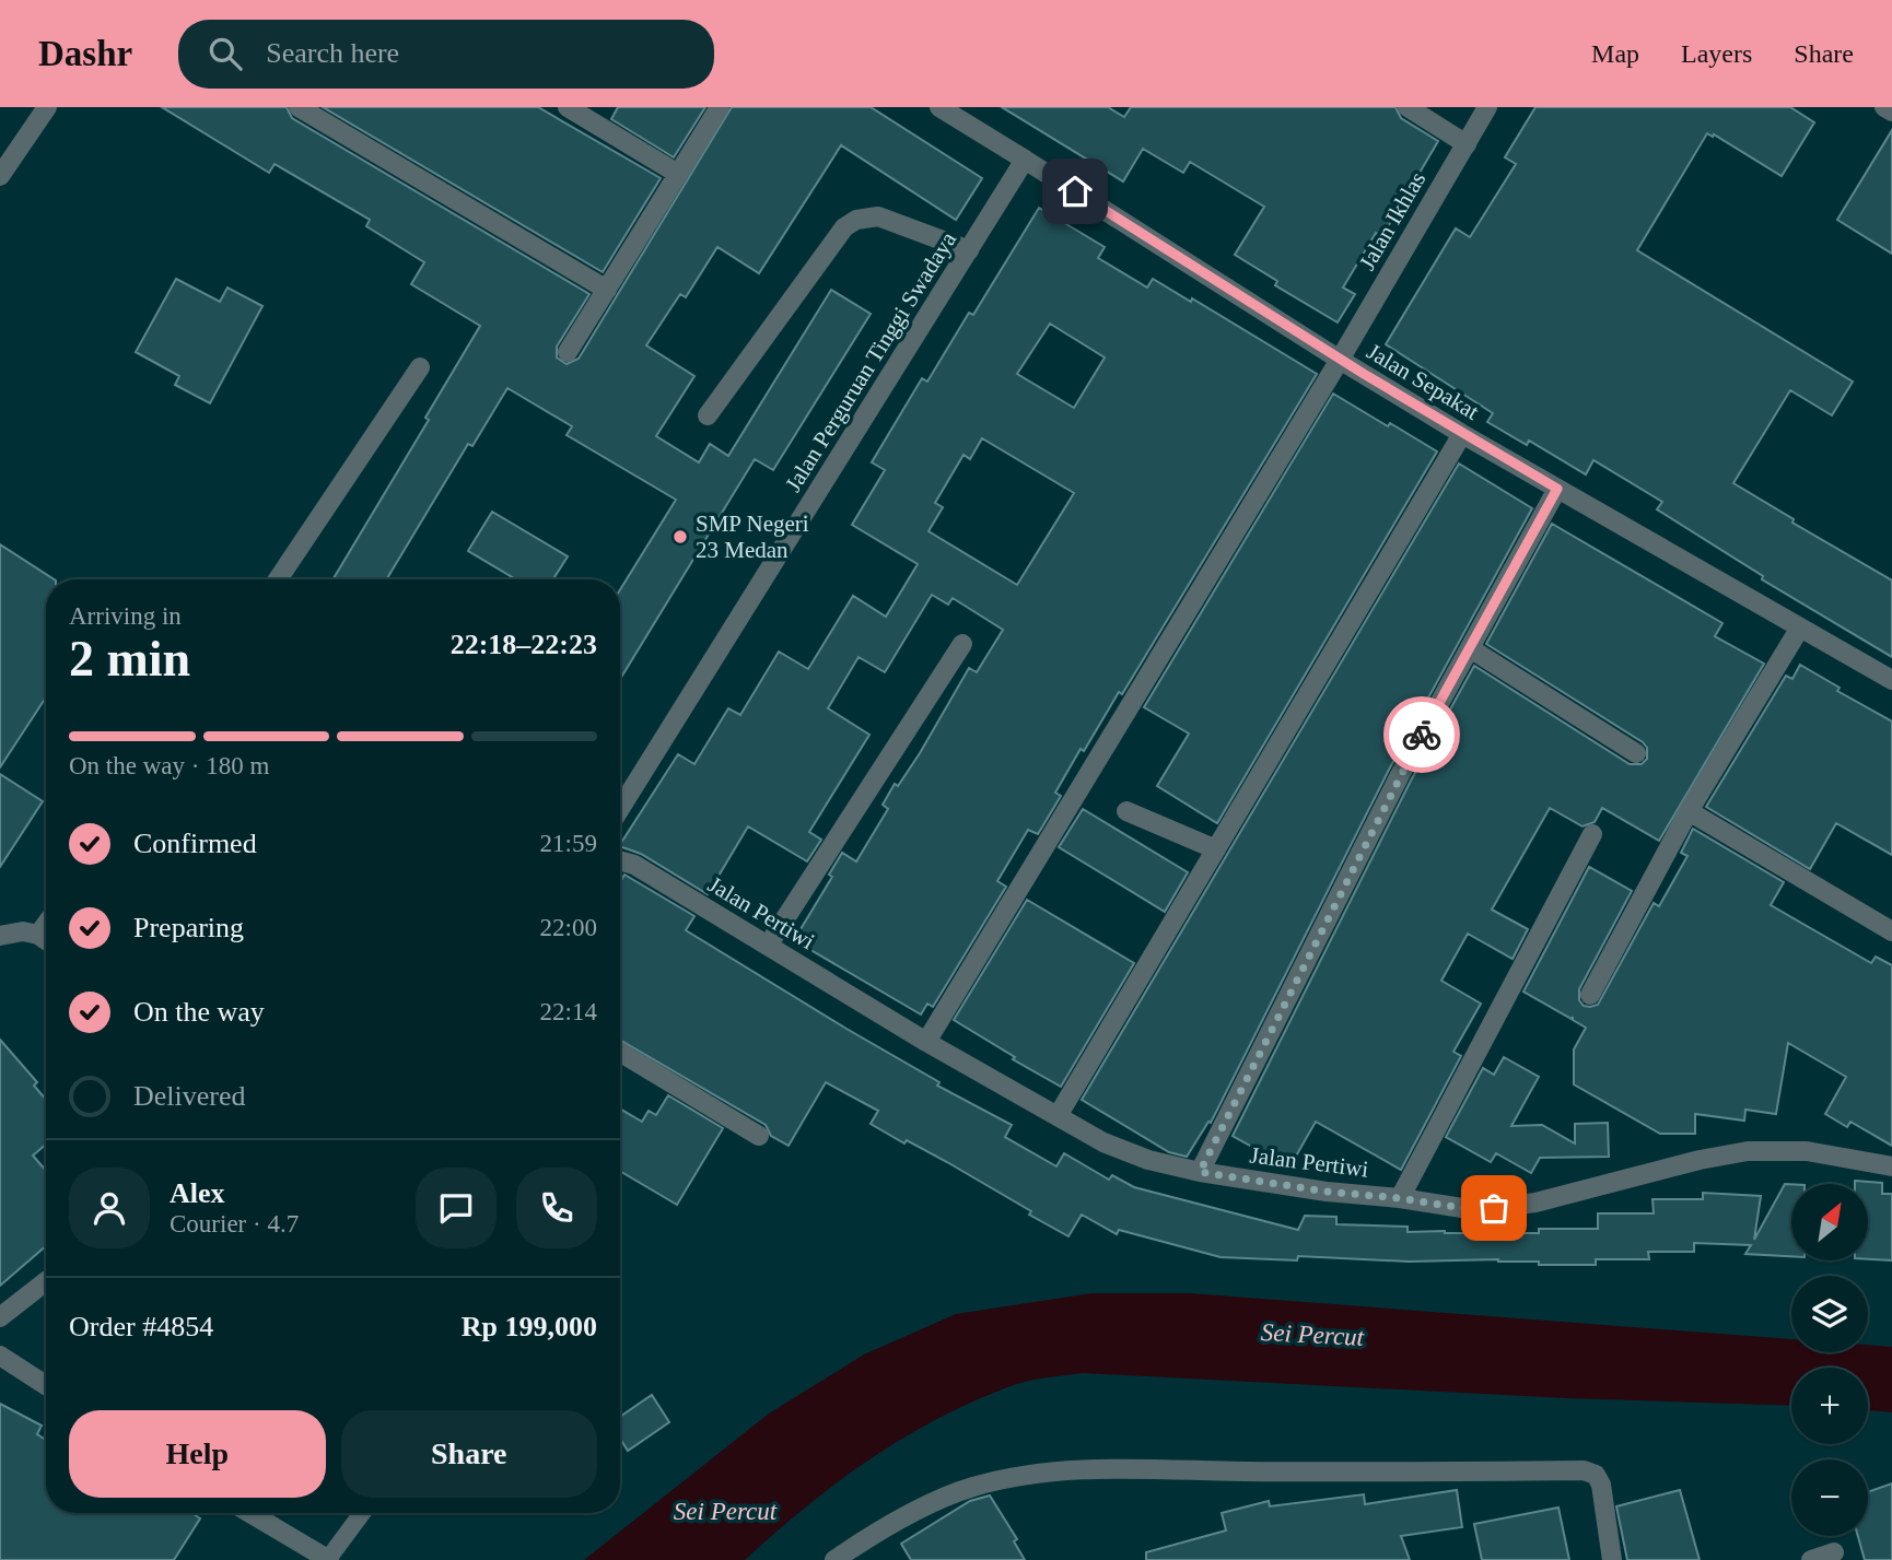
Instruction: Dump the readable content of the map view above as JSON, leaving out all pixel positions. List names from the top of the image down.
{
  "streets": {
    "street": [
      "Jalan Ikhlas",
      "Jalan Perguruan Tinggi Swadaya",
      "Jalan Sepakat",
      "Jalan Pertiwi"
    ]
  },
  "crossings": [
    ["Jalan Ikhlas", "Jalan Sepakat"],
    ["Jalan Ikhlas", "Jalan Pertiwi"],
    ["Jalan Perguruan Tinggi Swadaya", "Jalan Sepakat"]
  ],
  "water": ["Sei Percut"],
  "places": ["SMP Negeri 23 Medan"],
  "north": "top right",
  "page": {
    "header": "Dashr",
    "search": "Search here",
    "nav": ["Map", "Layers", "Share"],
    "heading": ["2 min", "Arriving in", "22:18–22:23"],
    "panel": [
      "Alex",
      "Courier · 4.7",
      "Order #4854",
      "Rp 199,000"
    ],
    "bar": "On the way · 180 m",
    "list": [
      ["Confirmed", "21:59"],
      ["Preparing", "22:00"],
      ["On the way", "22:14"],
      "Delivered"
    ],
    "map_buttons": ["+", "−"],
    "buttons": ["Help", "Share"]
  }
}
